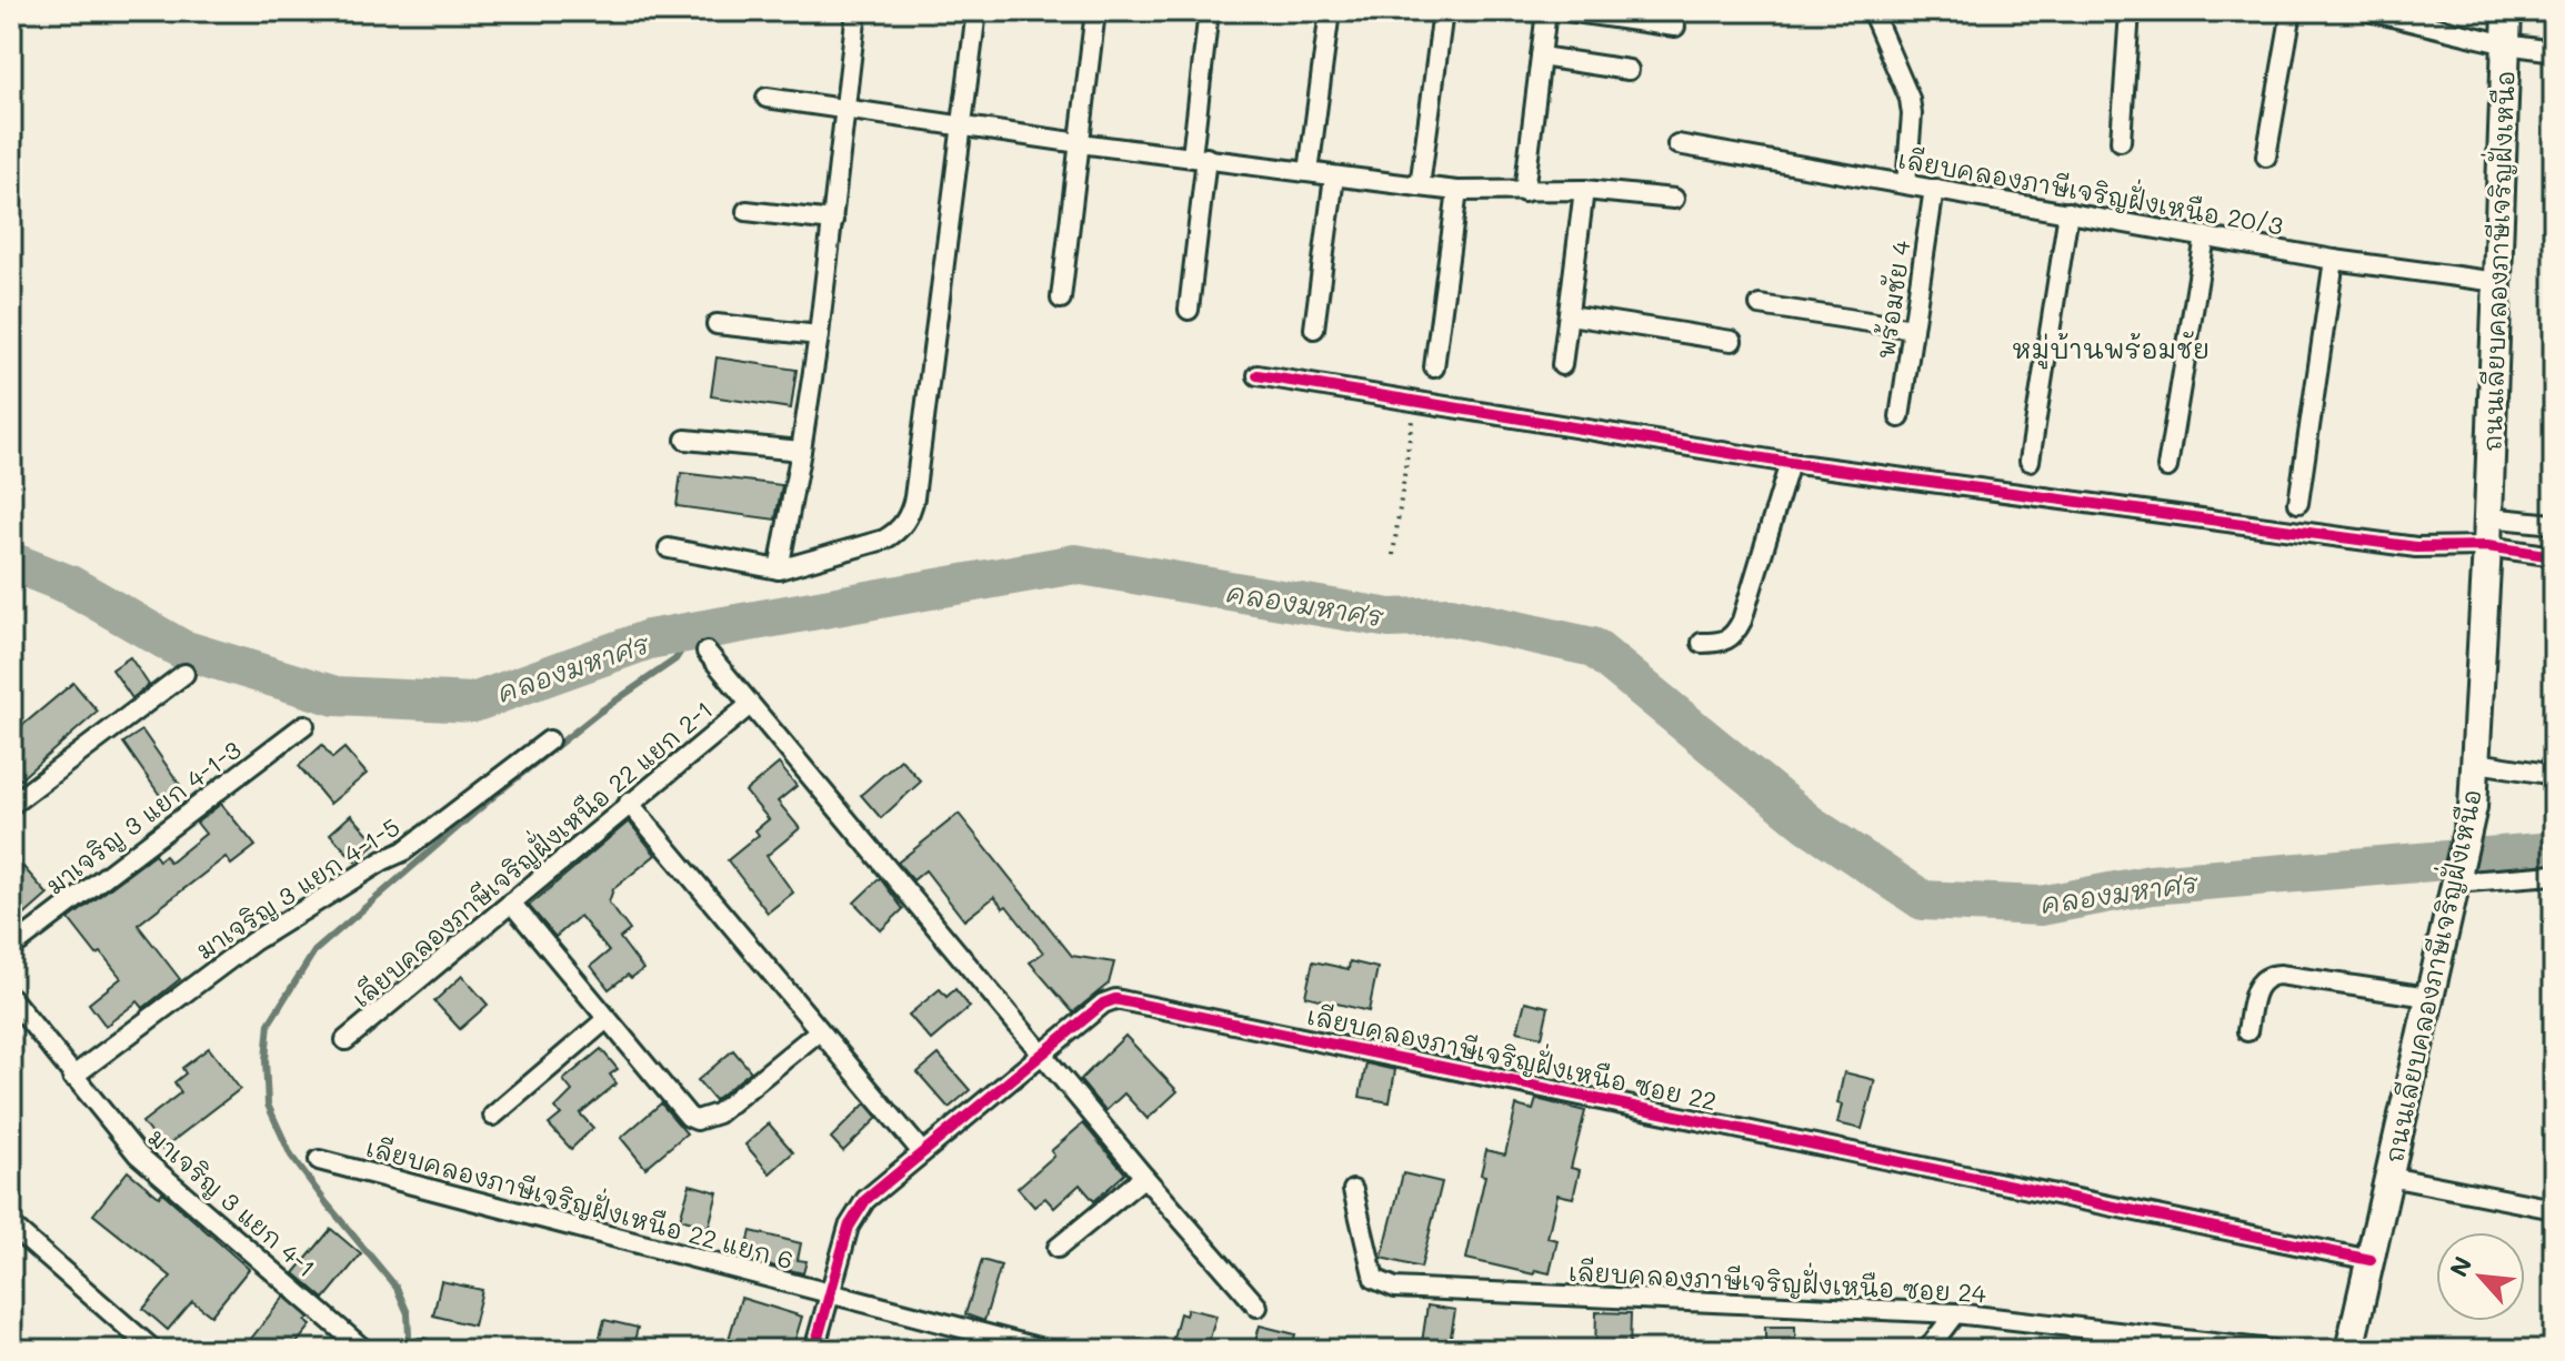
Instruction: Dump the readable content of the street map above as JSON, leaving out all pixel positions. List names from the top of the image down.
{
  "streets": {
    "main road": ["ถนนเลียบคลองภาษีเจริญฝั่งเหนือ"],
    "street": [
      "เลียบคลองภาษีเจริญฝั่งเหนือ 20/3",
      "พร้อมชัย 4",
      "มาเจริญ 3 แยก 4-1-3",
      "เลียบคลองภาษีเจริญฝั่งเหนือ 22 แยก 2-1",
      "มาเจริญ 3 แยก 4-1-5",
      "เลียบคลองภาษีเจริญฝั่งเหนือ ซอย 22",
      "มาเจริญ 3 แยก 4-1",
      "เลียบคลองภาษีเจริญฝั่งเหนือ 22 แยก 6",
      "เลียบคลองภาษีเจริญฝั่งเหนือ ซอย 24"
    ]
  },
  "crossings": [
    ["เลียบคลองภาษีเจริญฝั่งเหนือ 20/3", "ถนนเลียบคลองภาษีเจริญฝั่งเหนือ"],
    ["เลียบคลองภาษีเจริญฝั่งเหนือ 20/3", "พร้อมชัย 4"],
    ["ถนนเลียบคลองภาษีเจริญฝั่งเหนือ", "เลียบคลองภาษีเจริญฝั่งเหนือ ซอย 22"],
    ["มาเจริญ 3 แยก 4-1-5", "มาเจริญ 3 แยก 4-1"],
    ["เลียบคลองภาษีเจริญฝั่งเหนือ ซอย 22", "เลียบคลองภาษีเจริญฝั่งเหนือ 22 แยก 6"]
  ],
  "districts": ["หมู่บ้านพร้อมชัย"],
  "water": ["คลองมหาศร"],
  "north": "top left"
}
